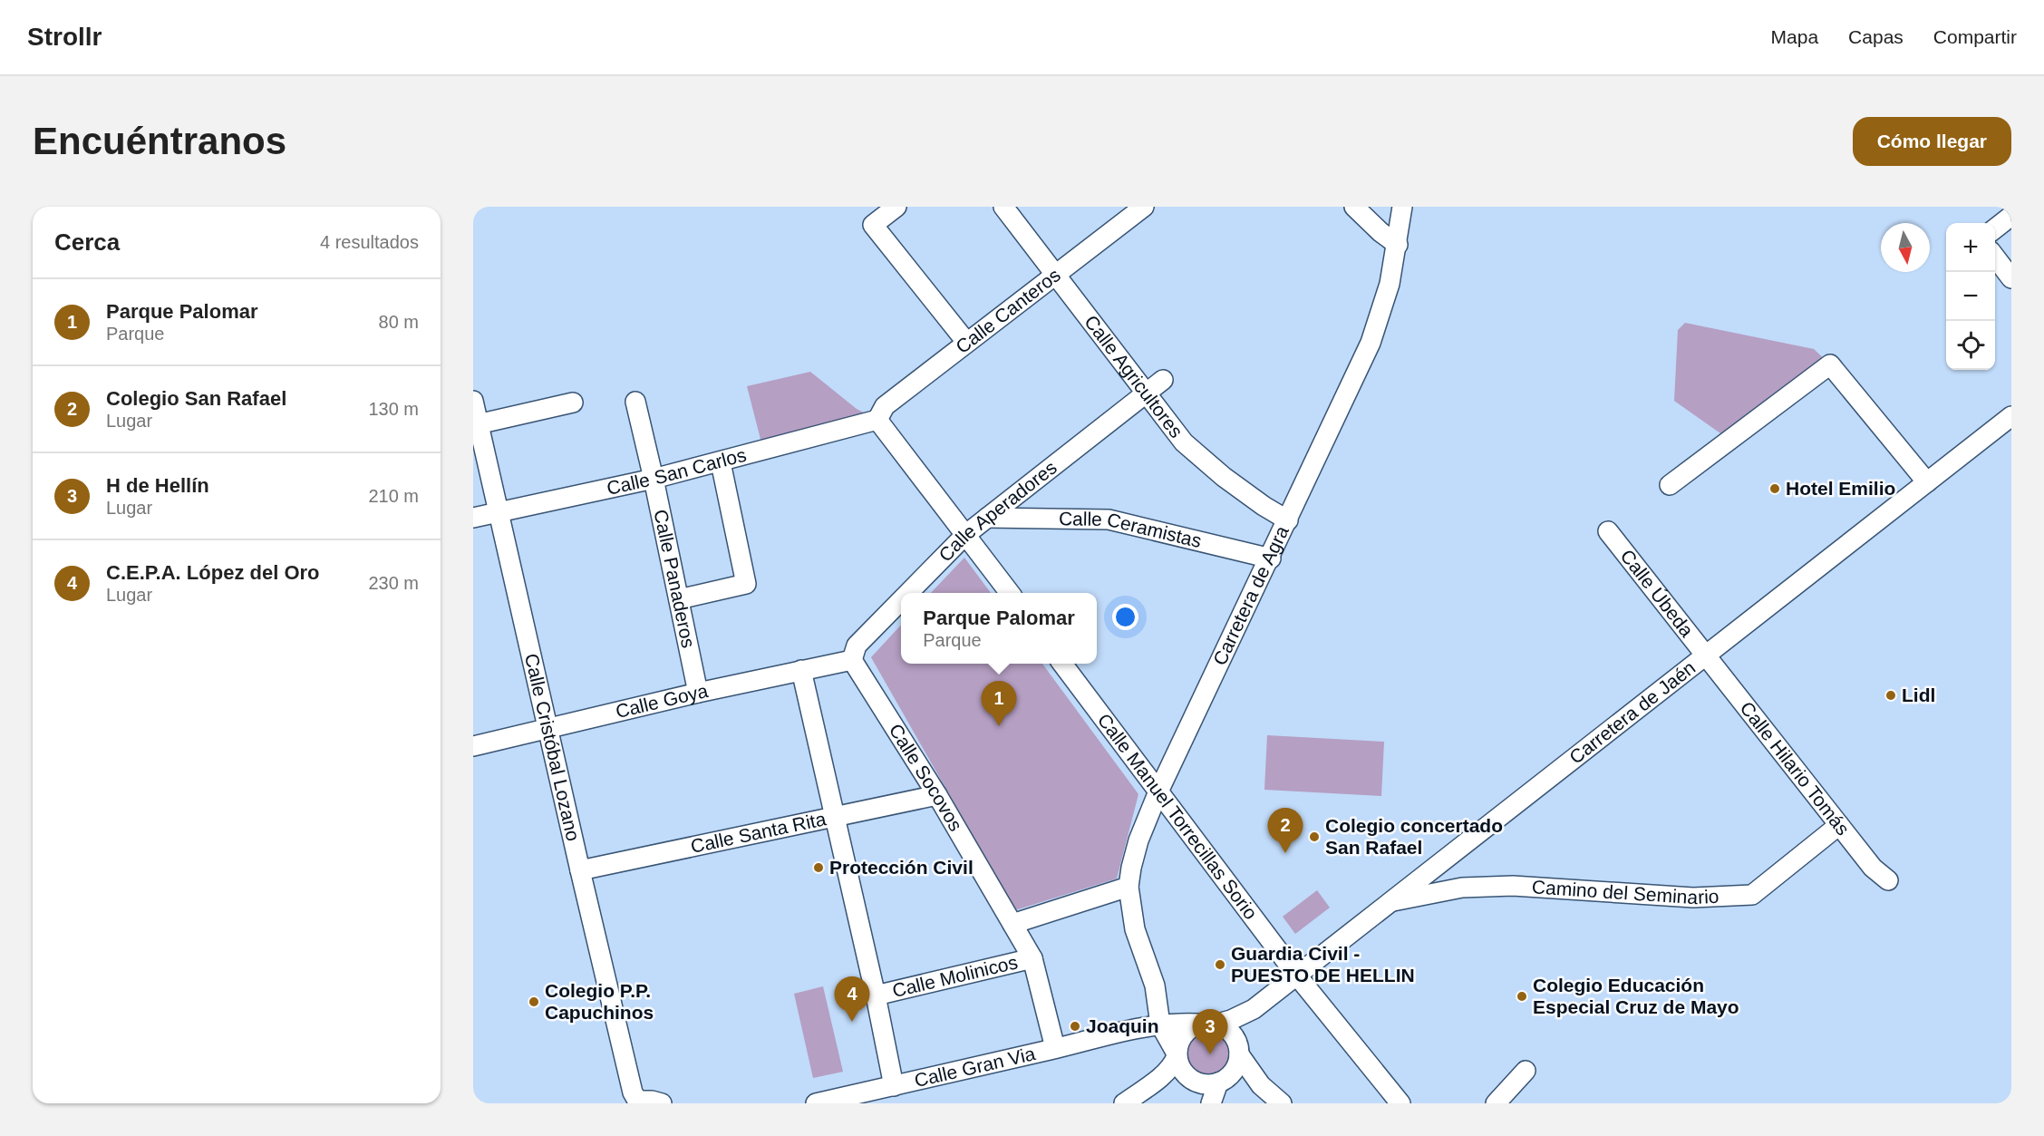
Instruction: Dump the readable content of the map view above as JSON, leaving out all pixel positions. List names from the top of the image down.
{
  "streets": {
    "street": [
      "Calle Canteros",
      "Calle Agricultores",
      "Calle San Carlos",
      "Calle Aperadores",
      "Calle Ceramistas",
      "Calle Panaderos",
      "Calle Úbeda",
      "Carretera de Agra",
      "Calle Goya",
      "Carretera de Jaén",
      "Calle Cristóbal Lozano",
      "Calle Hilario Tomás",
      "Calle Socovos",
      "Calle Manuel Torrecillas Sorio",
      "Calle Santa Rita",
      "Camino del Seminario",
      "Calle Molinicos",
      "Calle Gran Via"
    ]
  },
  "crossings": [
    ["Calle Canteros", "Calle Agricultores"],
    ["Calle Canteros", "Calle San Carlos"],
    ["Calle Agricultores", "Calle Aperadores"],
    ["Calle Agricultores", "Carretera de Agra"],
    ["Calle San Carlos", "Calle Panaderos"],
    ["Calle San Carlos", "Calle Cristóbal Lozano"],
    ["Calle Aperadores", "Calle Ceramistas"],
    ["Calle Aperadores", "Calle Goya"],
    ["Calle Aperadores", "Calle Socovos"],
    ["Calle Ceramistas", "Carretera de Agra"],
    ["Calle Panaderos", "Calle Goya"],
    ["Calle Úbeda", "Carretera de Jaén"],
    ["Calle Úbeda", "Calle Hilario Tomás"],
    ["Carretera de Agra", "Carretera de Jaén"],
    ["Carretera de Agra", "Calle Manuel Torrecillas Sorio"],
    ["Carretera de Agra", "Calle Gran Via"],
    ["Calle Goya", "Calle Cristóbal Lozano"],
    ["Calle Goya", "Calle Socovos"],
    ["Carretera de Jaén", "Calle Hilario Tomás"],
    ["Carretera de Jaén", "Calle Manuel Torrecillas Sorio"],
    ["Carretera de Jaén", "Camino del Seminario"],
    ["Carretera de Jaén", "Calle Gran Via"],
    ["Calle Cristóbal Lozano", "Calle Santa Rita"],
    ["Calle Hilario Tomás", "Camino del Seminario"],
    ["Calle Socovos", "Calle Santa Rita"],
    ["Calle Socovos", "Calle Molinicos"],
    ["Calle Socovos", "Calle Gran Via"]
  ],
  "places": [
    "Hotel Emilio",
    "Lidl",
    "Colegio concertado San Rafael",
    "Protección Civil",
    "Guardia Civil - PUESTO DE HELLIN",
    "Colegio Educación Especial Cruz de Mayo",
    "Colegio P.P. Capuchinos",
    "Joaquin"
  ],
  "north": "bottom",
  "page": {
    "header": "Strollr",
    "nav": ["Mapa", "Capas", "Compartir"],
    "buttons": "Cómo llegar",
    "title": "Encuéntranos",
    "heading": ["Cerca", "4 resultados"],
    "map_buttons": ["+", "−"],
    "list": [
      {
        "mark": "1",
        "name": "Parque Palomar",
        "note": "Parque",
        "value": "80 m"
      },
      {
        "mark": "2",
        "name": "Colegio San Rafael",
        "note": "Lugar",
        "value": "130 m"
      },
      {
        "mark": "3",
        "name": "H de Hellín",
        "note": "Lugar",
        "value": "210 m"
      },
      {
        "mark": "4",
        "name": "C.E.P.A. López del Oro",
        "note": "Lugar",
        "value": "230 m"
      }
    ],
    "popup": ["Parque Palomar", "Parque"],
    "pins": [
      "1",
      "2",
      "4",
      "3"
    ]
  }
}
